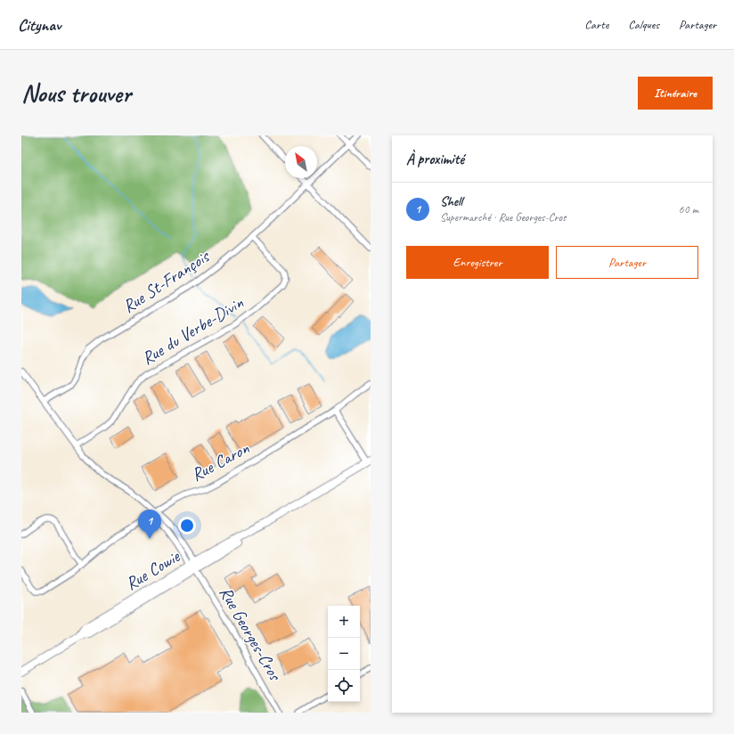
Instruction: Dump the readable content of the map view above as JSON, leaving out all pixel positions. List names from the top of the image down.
{
  "streets": {
    "main road": ["Rue Cowie"],
    "street": [
      "Rue St-François",
      "Rue du Verbe-Divin",
      "Rue Caron",
      "Rue Georges-Cros"
    ]
  },
  "crossings": [
    ["Rue St-François", "Rue du Verbe-Divin"],
    ["Rue St-François", "Rue Georges-Cros"],
    ["Rue du Verbe-Divin", "Rue Georges-Cros"],
    ["Rue Caron", "Rue Georges-Cros"],
    ["Rue Cowie", "Rue Georges-Cros"]
  ],
  "north": "top left",
  "page": {
    "header": "Citynav",
    "nav": ["Carte", "Calques", "Partager"],
    "buttons": [
      "Itinéraire",
      ["Enregistrer", "Partager"]
    ],
    "title": "Nous trouver",
    "heading": "À proximité",
    "list": [
      {
        "mark": "1",
        "name": "Shell",
        "note": "Supermarché · Rue Georges-Cros",
        "value": "60 m"
      }
    ],
    "pins": "1",
    "map_buttons": ["+", "−"]
  }
}
